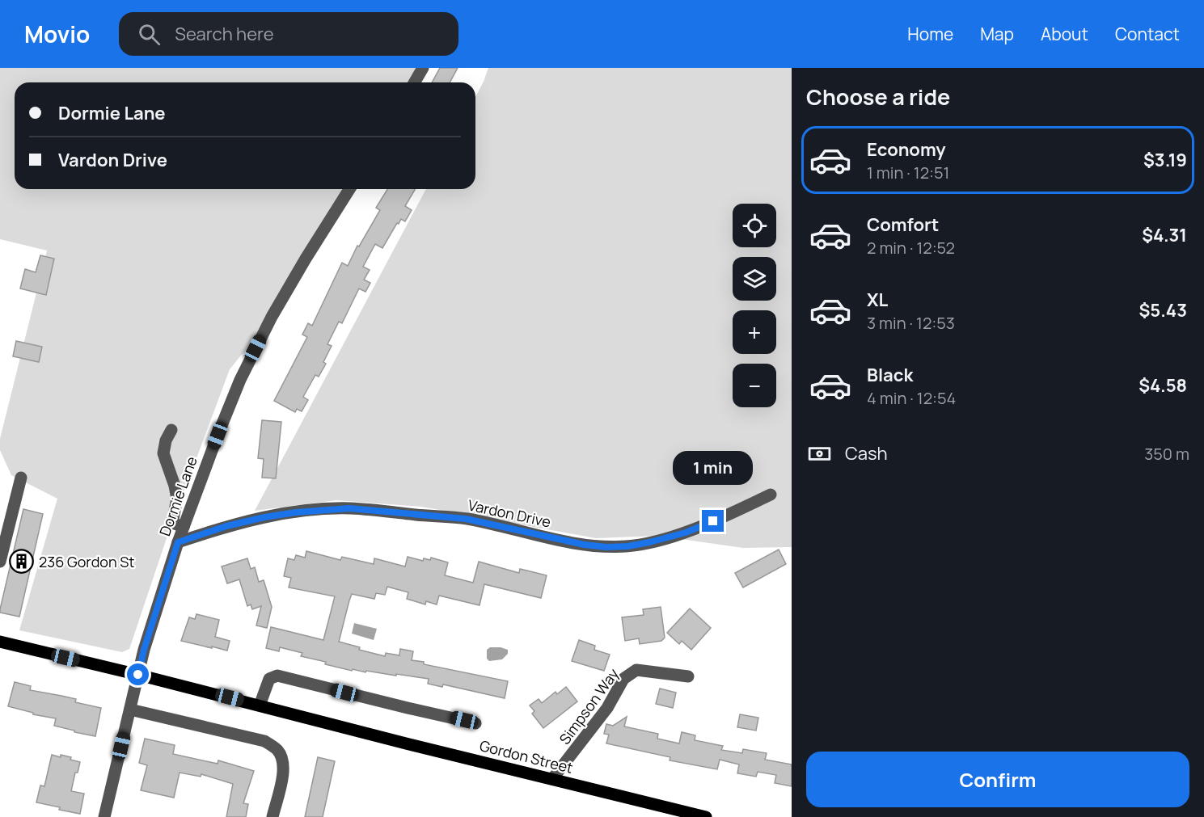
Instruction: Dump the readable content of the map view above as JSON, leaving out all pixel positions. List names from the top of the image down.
{
  "streets": {
    "main road": ["Gordon Street"],
    "street": ["Dormie Lane", "Vardon Drive", "Simpson Way"]
  },
  "crossings": [
    ["Dormie Lane", "Vardon Drive"],
    ["Dormie Lane", "Gordon Street"],
    ["Simpson Way", "Gordon Street"]
  ],
  "places": {
    "building": ["236 Gordon St"]
  },
  "page": {
    "header": "Movio",
    "search": "Search here",
    "nav": [
      "Home",
      "Map",
      "About",
      "Contact"
    ],
    "heading": "Choose a ride",
    "banner": ["Dormie Lane", "Vardon Drive"],
    "list": [
      {
        "name": "Economy",
        "note": "1 min · 12:51",
        "value": "$3.19"
      },
      {
        "name": "Comfort",
        "note": "2 min · 12:52",
        "value": "$4.31"
      },
      {
        "name": "XL",
        "note": "3 min · 12:53",
        "value": "$5.43"
      },
      {
        "name": "Black",
        "note": "4 min · 12:54",
        "value": "$4.58"
      }
    ],
    "map_buttons": ["+", "−"],
    "pay": ["Cash", "350 m"],
    "bubble": "1 min",
    "buttons": "Confirm"
  }
}
